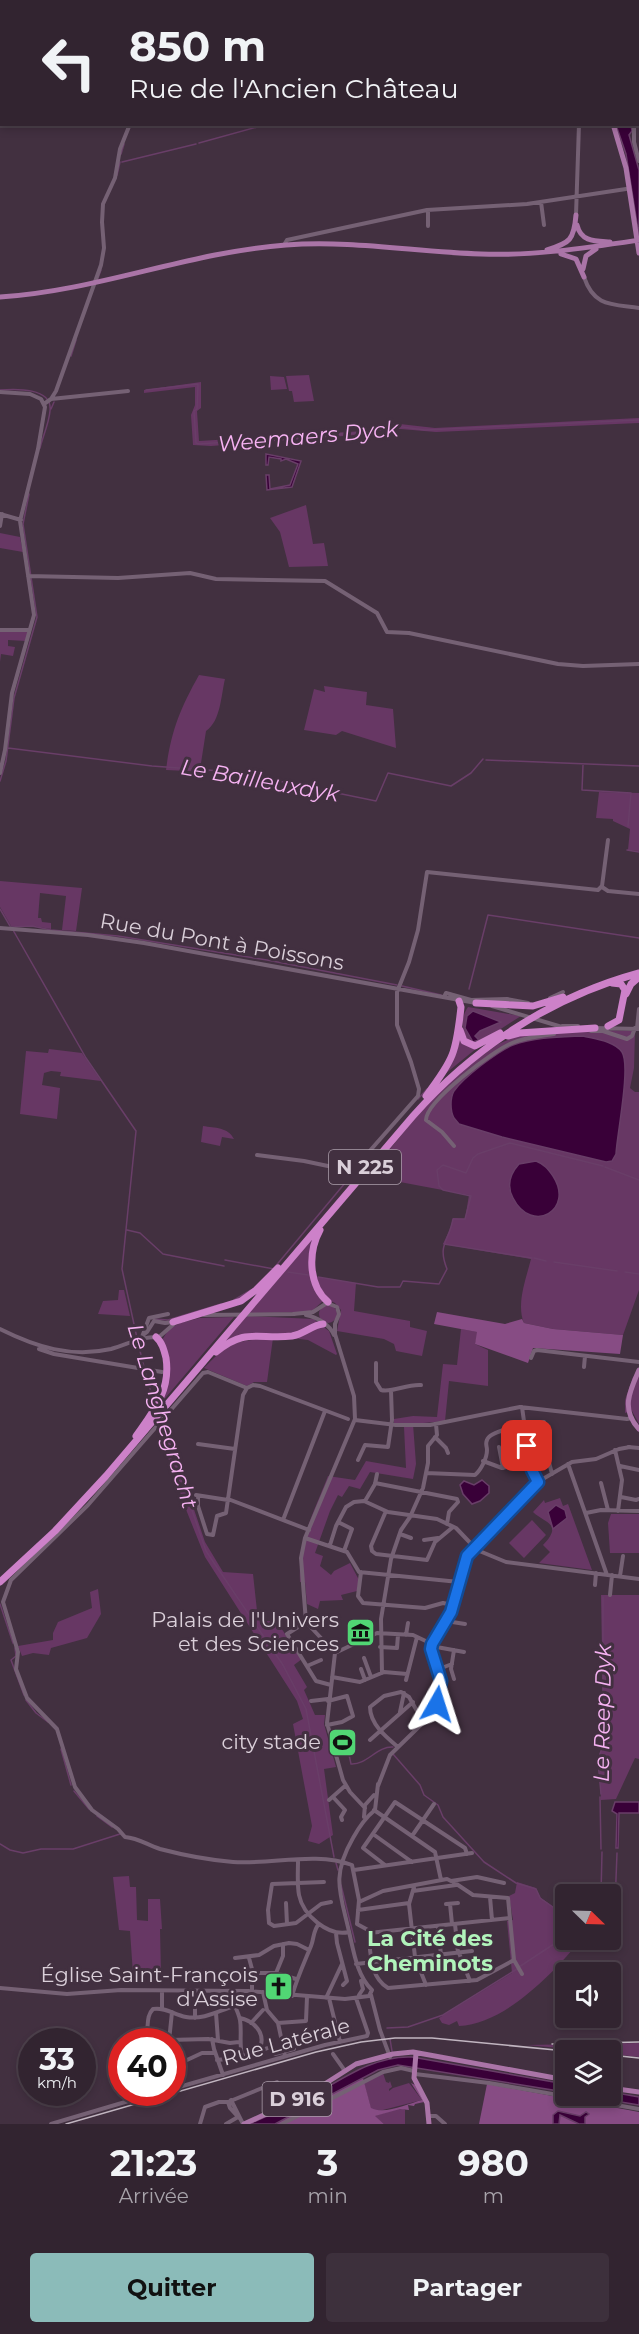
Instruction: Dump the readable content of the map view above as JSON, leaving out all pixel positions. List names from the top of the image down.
{
  "streets": {
    "highway": ["N 225"],
    "main road": ["D 916"],
    "street": ["Rue du Pont à Poissons", "Rue Latérale"]
  },
  "districts": ["La Cité des Cheminots"],
  "water": [
    "Weemaers Dyck",
    "Le Bailleuxdyk",
    "Le Langhegracht",
    "Le Reep Dyk"
  ],
  "places": {
    "museum": ["Palais de l'Univers et des Sciences"],
    "sports": ["city stade"],
    "church": ["Église Saint-François d'Assise"]
  },
  "north": "bottom right",
  "page": {
    "turn": ["850 m", "Rue de l'Ancien Château"],
    "speed": "33 km/h",
    "limit": "40",
    "eta": [
      "21:23",
      "Arrivée",
      "3",
      "min",
      "980",
      "m"
    ],
    "buttons": ["Quitter", "Partager"]
  }
}
